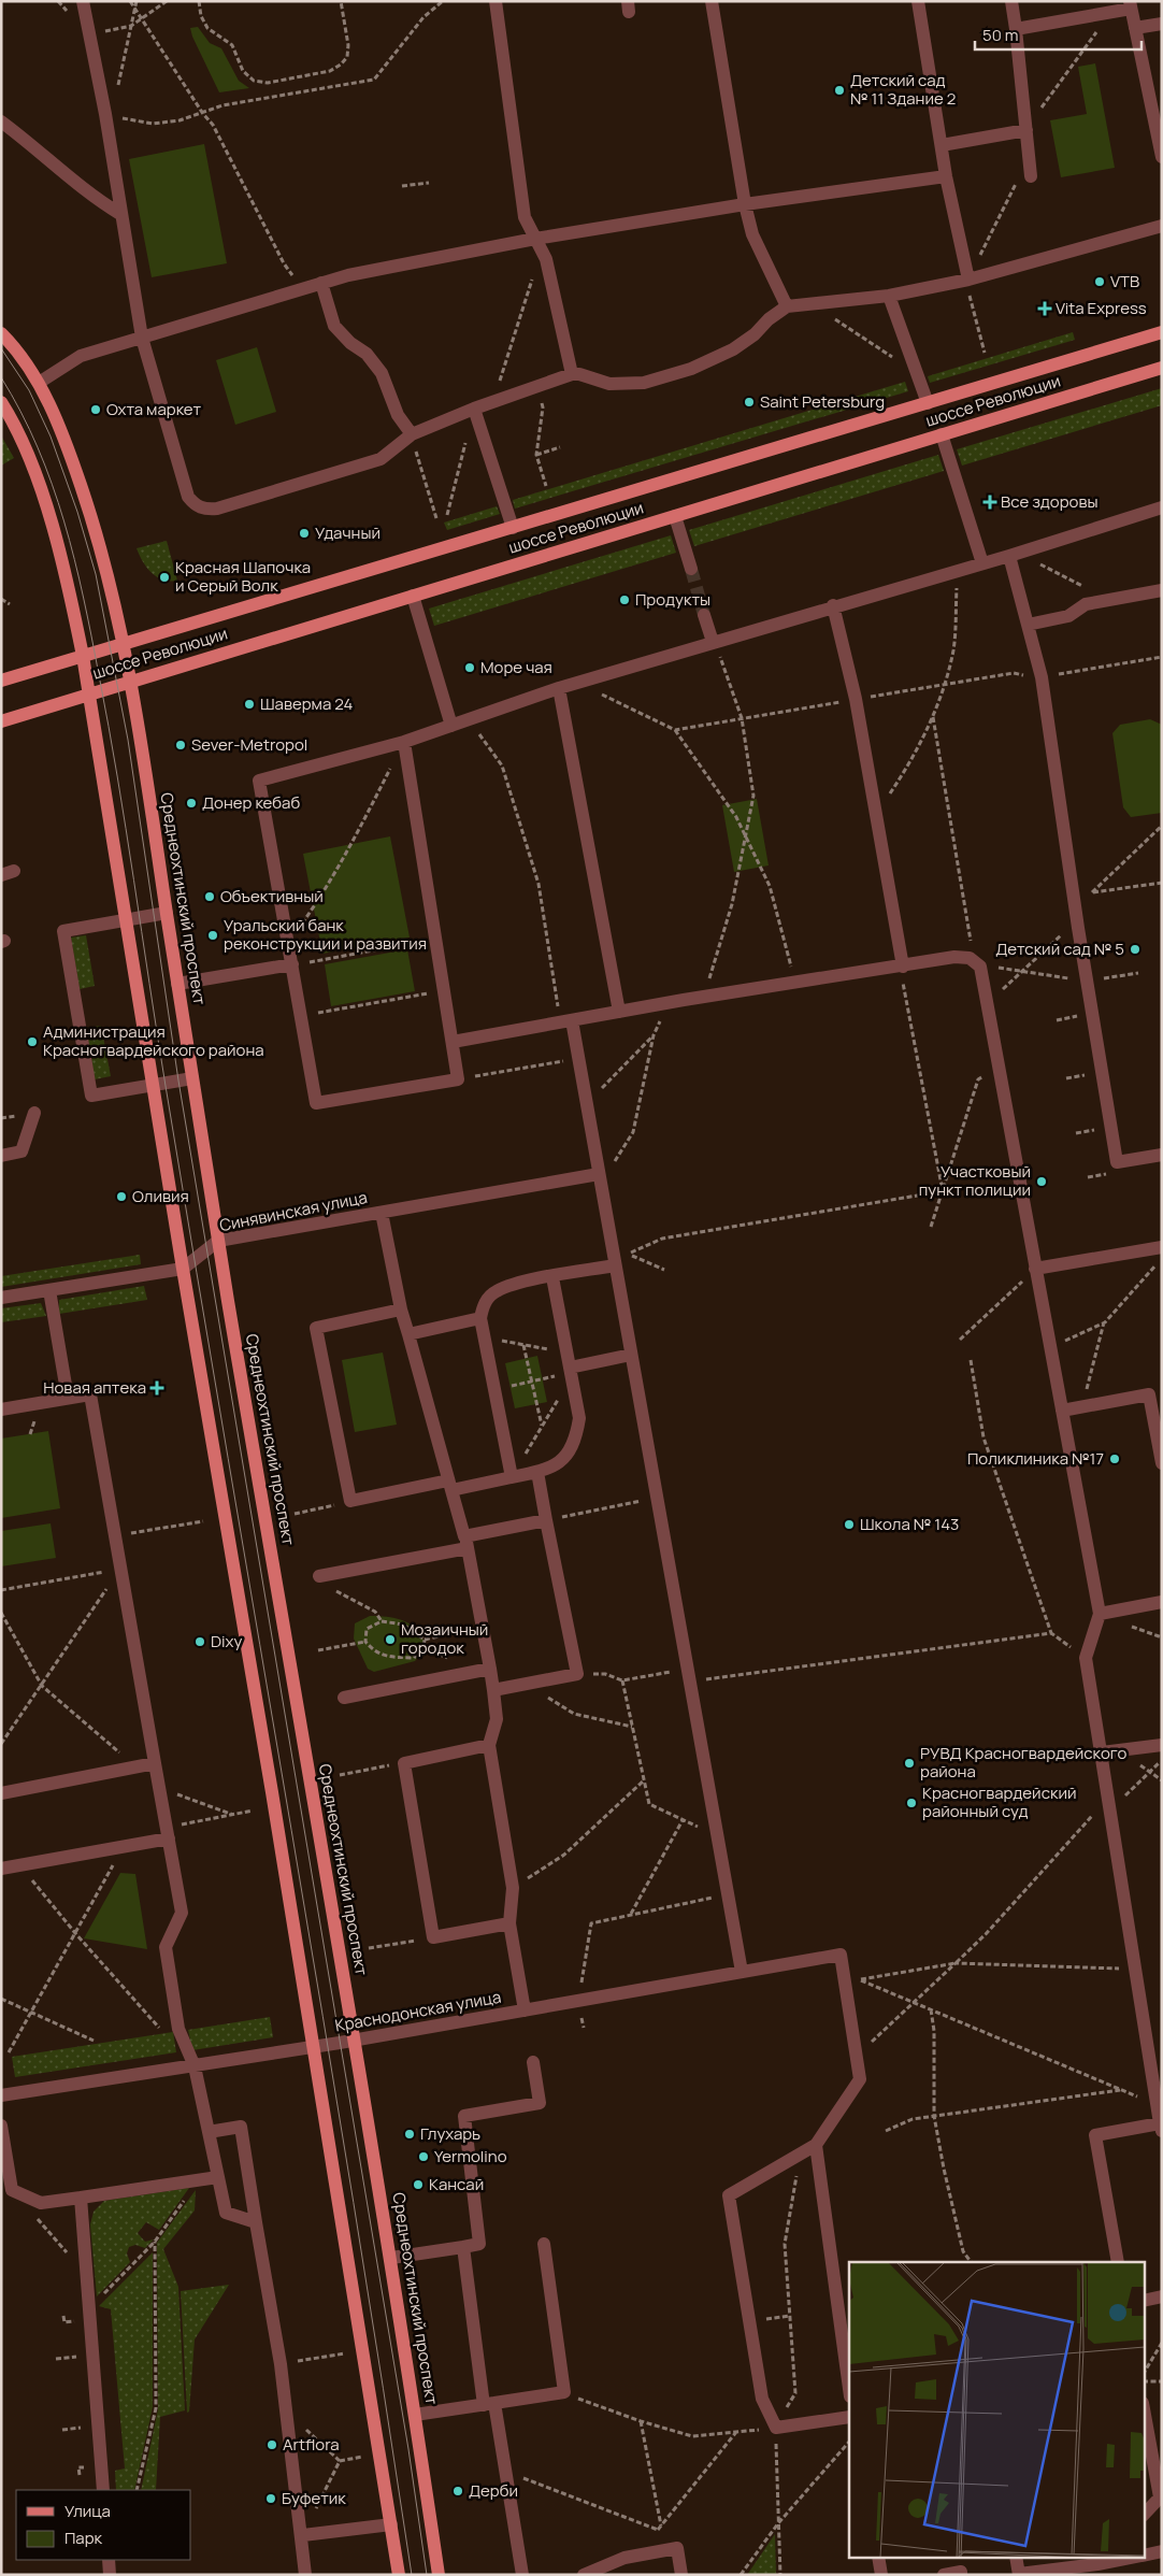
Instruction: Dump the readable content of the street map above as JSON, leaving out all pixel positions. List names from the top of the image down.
{
  "streets": {
    "main road": ["шоссе Революции", "Среднеохтинский проспект"],
    "street": ["Синявинская улица", "Краснодонская улица"]
  },
  "crossings": [
    ["шоссе Революции", "Среднеохтинский проспект"],
    ["Среднеохтинский проспект", "Синявинская улица"],
    ["Среднеохтинский проспект", "Краснодонская улица"]
  ],
  "places": {
    "other": [
      "Детский сад № 11 Здание 2",
      "VTB",
      "Saint Petersburg",
      "Охта маркет",
      "Удачный",
      "Красная Шапочка и Серый Волк",
      "Продукты",
      "Море чая",
      "Шаверма 24",
      "Sever-Metropol",
      "Донер кебаб",
      "Объективный",
      "Уральский банк реконструкции и развития",
      "Детский сад № 5",
      "Администрация Красногвардейского района",
      "Участковый пункт полиции",
      "Оливия",
      "Поликлиника №17",
      "Школа № 143",
      "Мозаичный городок",
      "Dixy",
      "РУВД Красногвардейского района",
      "Красногвардейский районный суд",
      "Глухарь",
      "Yermolino",
      "Кансай",
      "Artflora",
      "Дерби",
      "Буфетик"
    ],
    "health": ["Vita Express", "Все здоровы", "Новая аптека"]
  },
  "legend": ["Улица", "Парк"],
  "scale_bar": "50 m"
}
